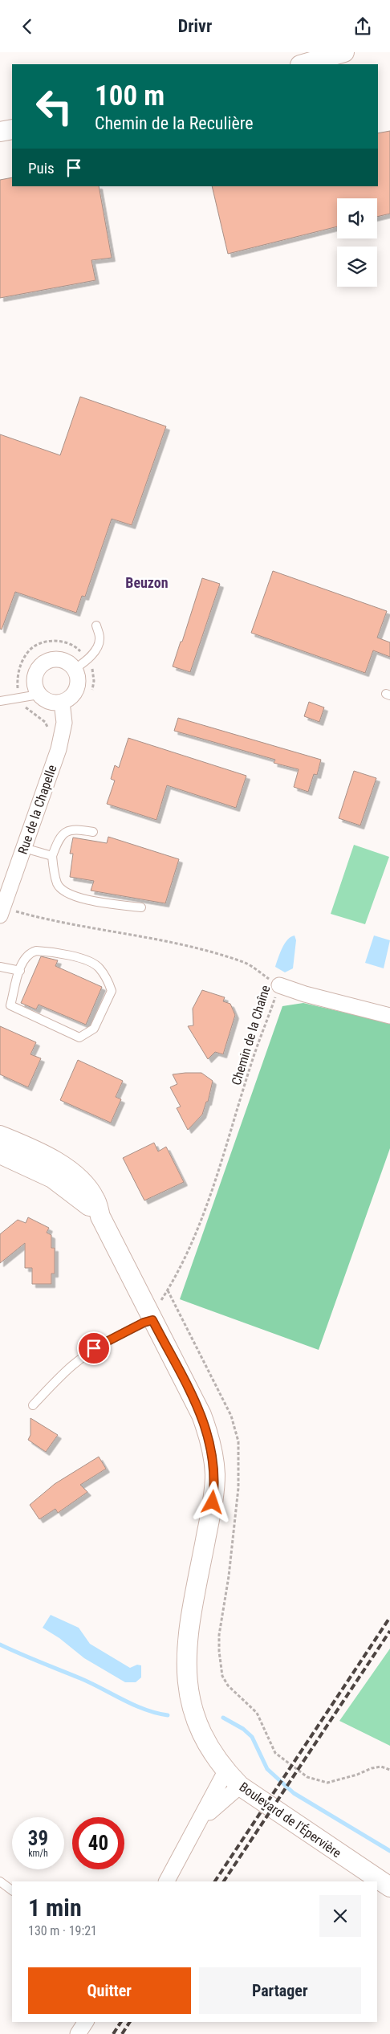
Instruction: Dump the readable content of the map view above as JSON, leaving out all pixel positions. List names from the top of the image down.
{
  "streets": {
    "street": ["Rue de la Chapelle", "Boulevard de l'Épervière"],
    "path": ["Chemin de la Chaîne"]
  },
  "crossings": [
    ["Rue de la Chapelle", "Chemin de la Chaîne"],
    ["Chemin de la Chaîne", "Boulevard de l'Épervière"]
  ],
  "districts": ["Beuzon"],
  "page": {
    "header": "Drivr",
    "turn": ["100 m", "Chemin de la Reculière"],
    "then": "Puis",
    "speed": "39 km/h",
    "limit": "40",
    "heading": ["1 min", "130 m · 19:21"],
    "buttons": ["Quitter", "Partager"]
  }
}
